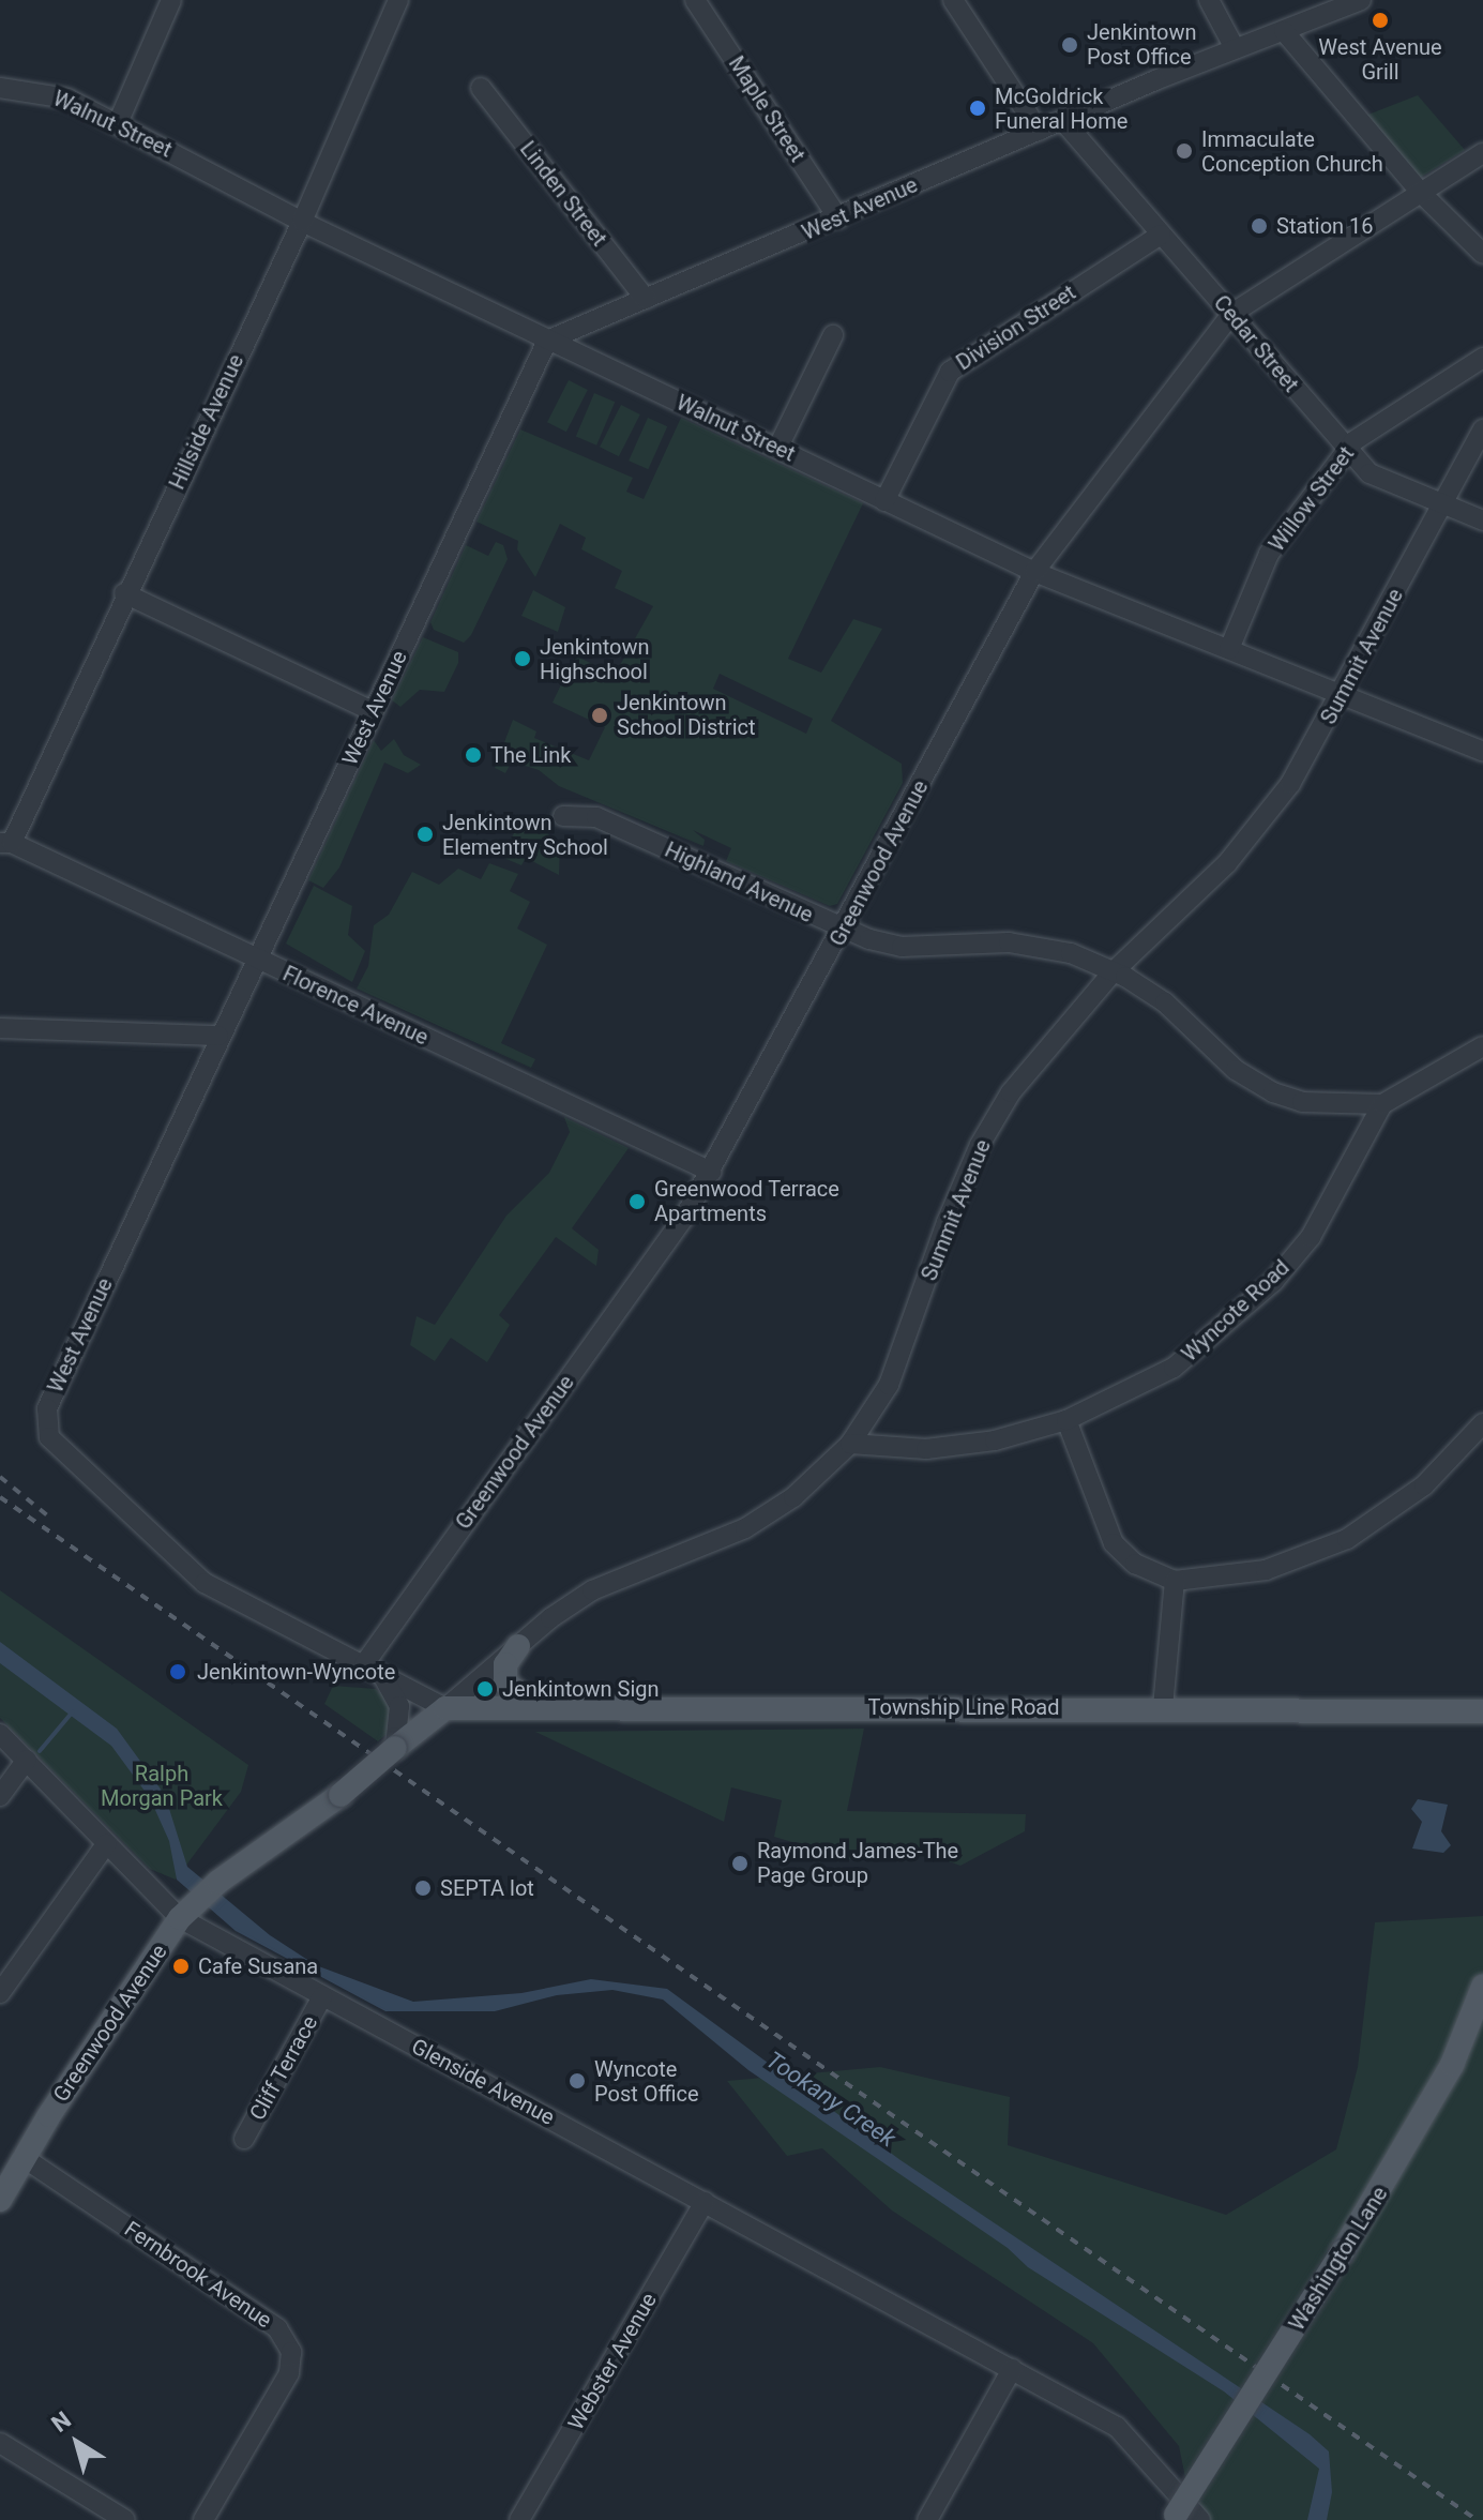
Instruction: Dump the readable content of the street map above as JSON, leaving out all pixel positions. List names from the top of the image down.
{
  "streets": {
    "main road": ["Greenwood Avenue", "Township Line Road", "Washington Lane"],
    "street": [
      "Maple Street",
      "Walnut Street",
      "Linden Street",
      "West Avenue",
      "Division Street",
      "Cedar Street",
      "Hillside Avenue",
      "Willow Street",
      "Summit Avenue",
      "Highland Avenue",
      "Florence Avenue",
      "Wyncote Road",
      "Cliff Terrace",
      "Glenside Avenue",
      "Fernbrook Avenue",
      "Webster Avenue"
    ]
  },
  "crossings": [
    ["Maple Street", "West Avenue"],
    ["Walnut Street", "West Avenue"],
    ["Walnut Street", "Division Street"],
    ["Walnut Street", "Hillside Avenue"],
    ["Walnut Street", "Willow Street"],
    ["Walnut Street", "Summit Avenue"],
    ["Walnut Street", "Greenwood Avenue"],
    ["Linden Street", "West Avenue"],
    ["West Avenue", "Cedar Street"],
    ["West Avenue", "Summit Avenue"],
    ["West Avenue", "Greenwood Avenue"],
    ["West Avenue", "Florence Avenue"],
    ["West Avenue", "Township Line Road"],
    ["Division Street", "Cedar Street"],
    ["Cedar Street", "Willow Street"],
    ["Cedar Street", "Summit Avenue"],
    ["Cedar Street", "Greenwood Avenue"],
    ["Hillside Avenue", "Florence Avenue"],
    ["Summit Avenue", "Greenwood Avenue"],
    ["Summit Avenue", "Highland Avenue"],
    ["Summit Avenue", "Wyncote Road"],
    ["Summit Avenue", "Township Line Road"],
    ["Greenwood Avenue", "Highland Avenue"],
    ["Greenwood Avenue", "Florence Avenue"],
    ["Greenwood Avenue", "Township Line Road"],
    ["Greenwood Avenue", "Glenside Avenue"],
    ["Greenwood Avenue", "Fernbrook Avenue"],
    ["Highland Avenue", "Wyncote Road"],
    ["Cliff Terrace", "Glenside Avenue"],
    ["Glenside Avenue", "Webster Avenue"]
  ],
  "water": ["Tookany Creek"],
  "parks": ["Ralph Morgan Park"],
  "places": [
    "West Avenue Grill",
    "Jenkintown Post Office",
    "McGoldrick Funeral Home",
    "Immaculate Conception Church",
    "Station 16",
    "Jenkintown Highschool",
    "Jenkintown School District",
    "The Link",
    "Jenkintown Elementry School",
    "Greenwood Terrace Apartments",
    "Jenkintown-Wyncote",
    "Jenkintown Sign",
    "Raymond James-The Page Group",
    "SEPTA lot",
    "Cafe Susana",
    "Wyncote Post Office"
  ],
  "north": "top left"
}
